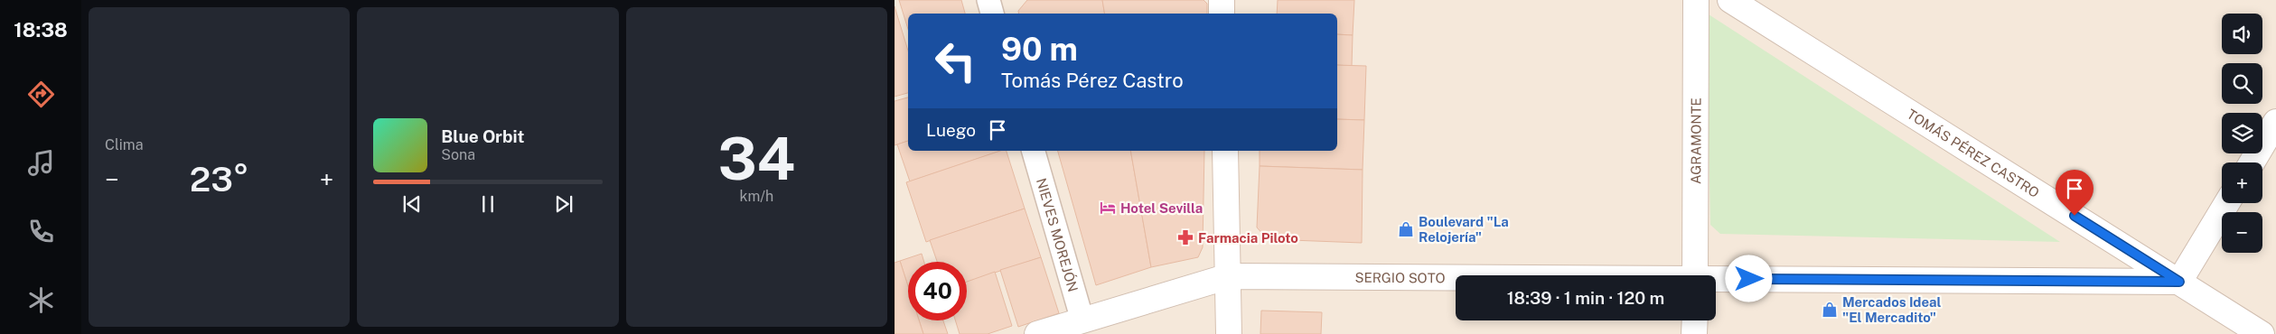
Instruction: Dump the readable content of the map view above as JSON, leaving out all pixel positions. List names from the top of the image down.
{
  "streets": {
    "street": [
      "AGRAMONTE",
      "TOMÁS PÉREZ CASTRO",
      "NIEVES MOREJÓN",
      "SERGIO SOTO"
    ]
  },
  "crossings": [
    ["TOMÁS PÉREZ CASTRO", "SERGIO SOTO"],
    ["NIEVES MOREJÓN", "SERGIO SOTO"]
  ],
  "places": {
    "hotel": ["Hotel Sevilla"],
    "shop": ["Boulevard \"La Relojería\"", "Mercados Ideal \"El Mercadito\""],
    "pharmacy": ["Farmacia Piloto"]
  },
  "page": {
    "tabs": "18:38",
    "tile": [
      "Clima",
      ["34", "km/h"]
    ],
    "map_buttons": ["+", "−"],
    "turn": ["90 m", "Tomás Pérez Castro"],
    "then": "Luego",
    "song": ["Blue Orbit", "Sona"],
    "heat": ["−", "23°", "+"],
    "limit": "40",
    "trip": "18:39 · 1 min · 120 m"
  }
}
